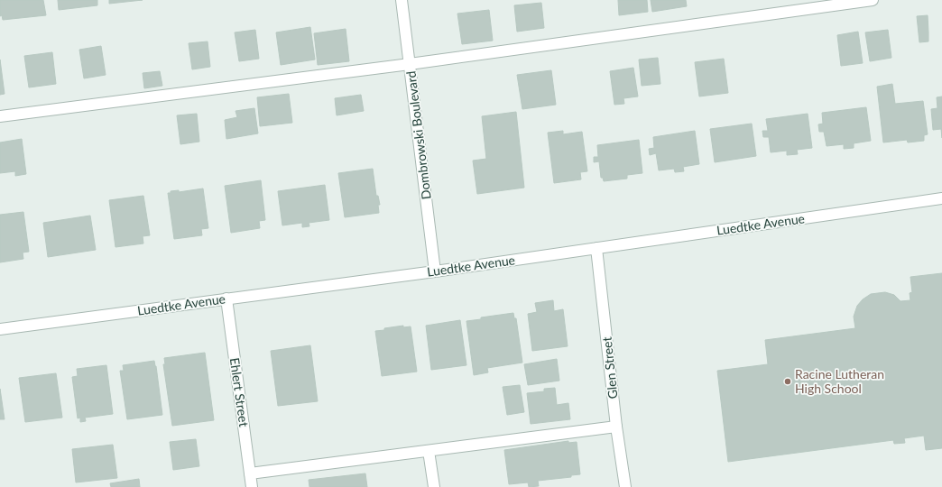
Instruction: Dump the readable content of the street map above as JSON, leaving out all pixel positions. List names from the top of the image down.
{
  "streets": {
    "street": [
      "Dombrowski Boulevard",
      "Luedtke Avenue",
      "Glen Street",
      "Ehlert Street"
    ]
  },
  "crossings": [
    ["Dombrowski Boulevard", "Luedtke Avenue"],
    ["Luedtke Avenue", "Glen Street"],
    ["Luedtke Avenue", "Ehlert Street"]
  ],
  "places": ["Racine Lutheran High School"]
}
